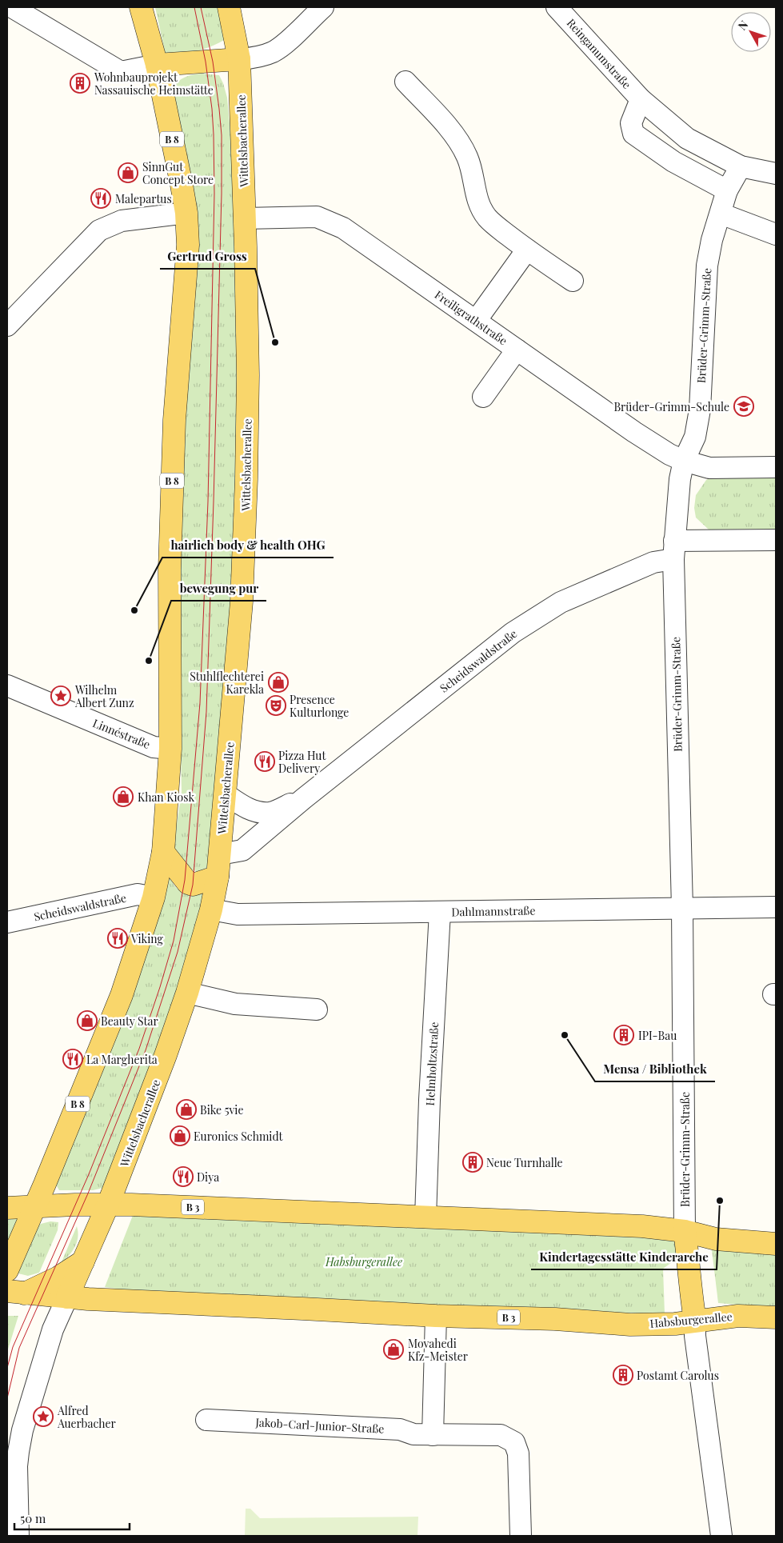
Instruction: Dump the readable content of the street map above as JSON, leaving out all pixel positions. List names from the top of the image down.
{
  "streets": {
    "main road": [
      "B 8",
      "Wittelsbacherallee",
      "B 3",
      "Habsburgerallee"
    ],
    "street": [
      "Reinganumstraße",
      "Freiligrathstraße",
      "Brüder-Grimm-Straße",
      "Scheidswaldstraße",
      "Linnéstraße",
      "Dahlmannstraße",
      "Helmholtzstraße",
      "Jakob-Carl-Junior-Straße"
    ]
  },
  "crossings": [
    ["Reinganumstraße", "Brüder-Grimm-Straße"],
    ["B 8", "Scheidswaldstraße"],
    ["B 8", "Linnéstraße"],
    ["B 8", "B 3"],
    ["Wittelsbacherallee", "Freiligrathstraße"],
    ["Wittelsbacherallee", "Scheidswaldstraße"],
    ["Wittelsbacherallee", "Dahlmannstraße"],
    ["Wittelsbacherallee", "B 3"],
    ["Wittelsbacherallee", "Habsburgerallee"],
    ["Freiligrathstraße", "Brüder-Grimm-Straße"],
    ["Brüder-Grimm-Straße", "Scheidswaldstraße"],
    ["Brüder-Grimm-Straße", "Dahlmannstraße"],
    ["Brüder-Grimm-Straße", "B 3"],
    ["Dahlmannstraße", "Helmholtzstraße"],
    ["Helmholtzstraße", "B 3"]
  ],
  "parks": ["Habsburgerallee"],
  "places": {
    "building": [
      "Wohnbauprojekt Nassauische Heimstätte",
      "IPI-Bau",
      "Neue Turnhalle",
      "Postamt Carolus"
    ],
    "shop": [
      "SinnGut Concept Store",
      "Stuhlflechterei Karekla",
      "Khan Kiosk",
      "Beauty Star",
      "Bike 5vie",
      "Euronics Schmidt",
      "Movahedi Kfz-Meister"
    ],
    "restaurant": [
      "Malepartus",
      "Pizza Hut Delivery",
      "Viking",
      "La Margherita",
      "Diya"
    ],
    "other": [
      "Gertrud Gross",
      "hairlich body & health OHG",
      "bewegung pur",
      "Mensa / Bibliothek",
      "Kindertagesstätte Kinderarche"
    ],
    "school or university": ["Brüder-Grimm-Schule"],
    "place": ["Wilhelm Albert Zunz", "Alfred Auerbacher"],
    "theatre": ["Presence Kulturlonge"]
  },
  "scale_bar": "50 m",
  "north": "top left"
}
